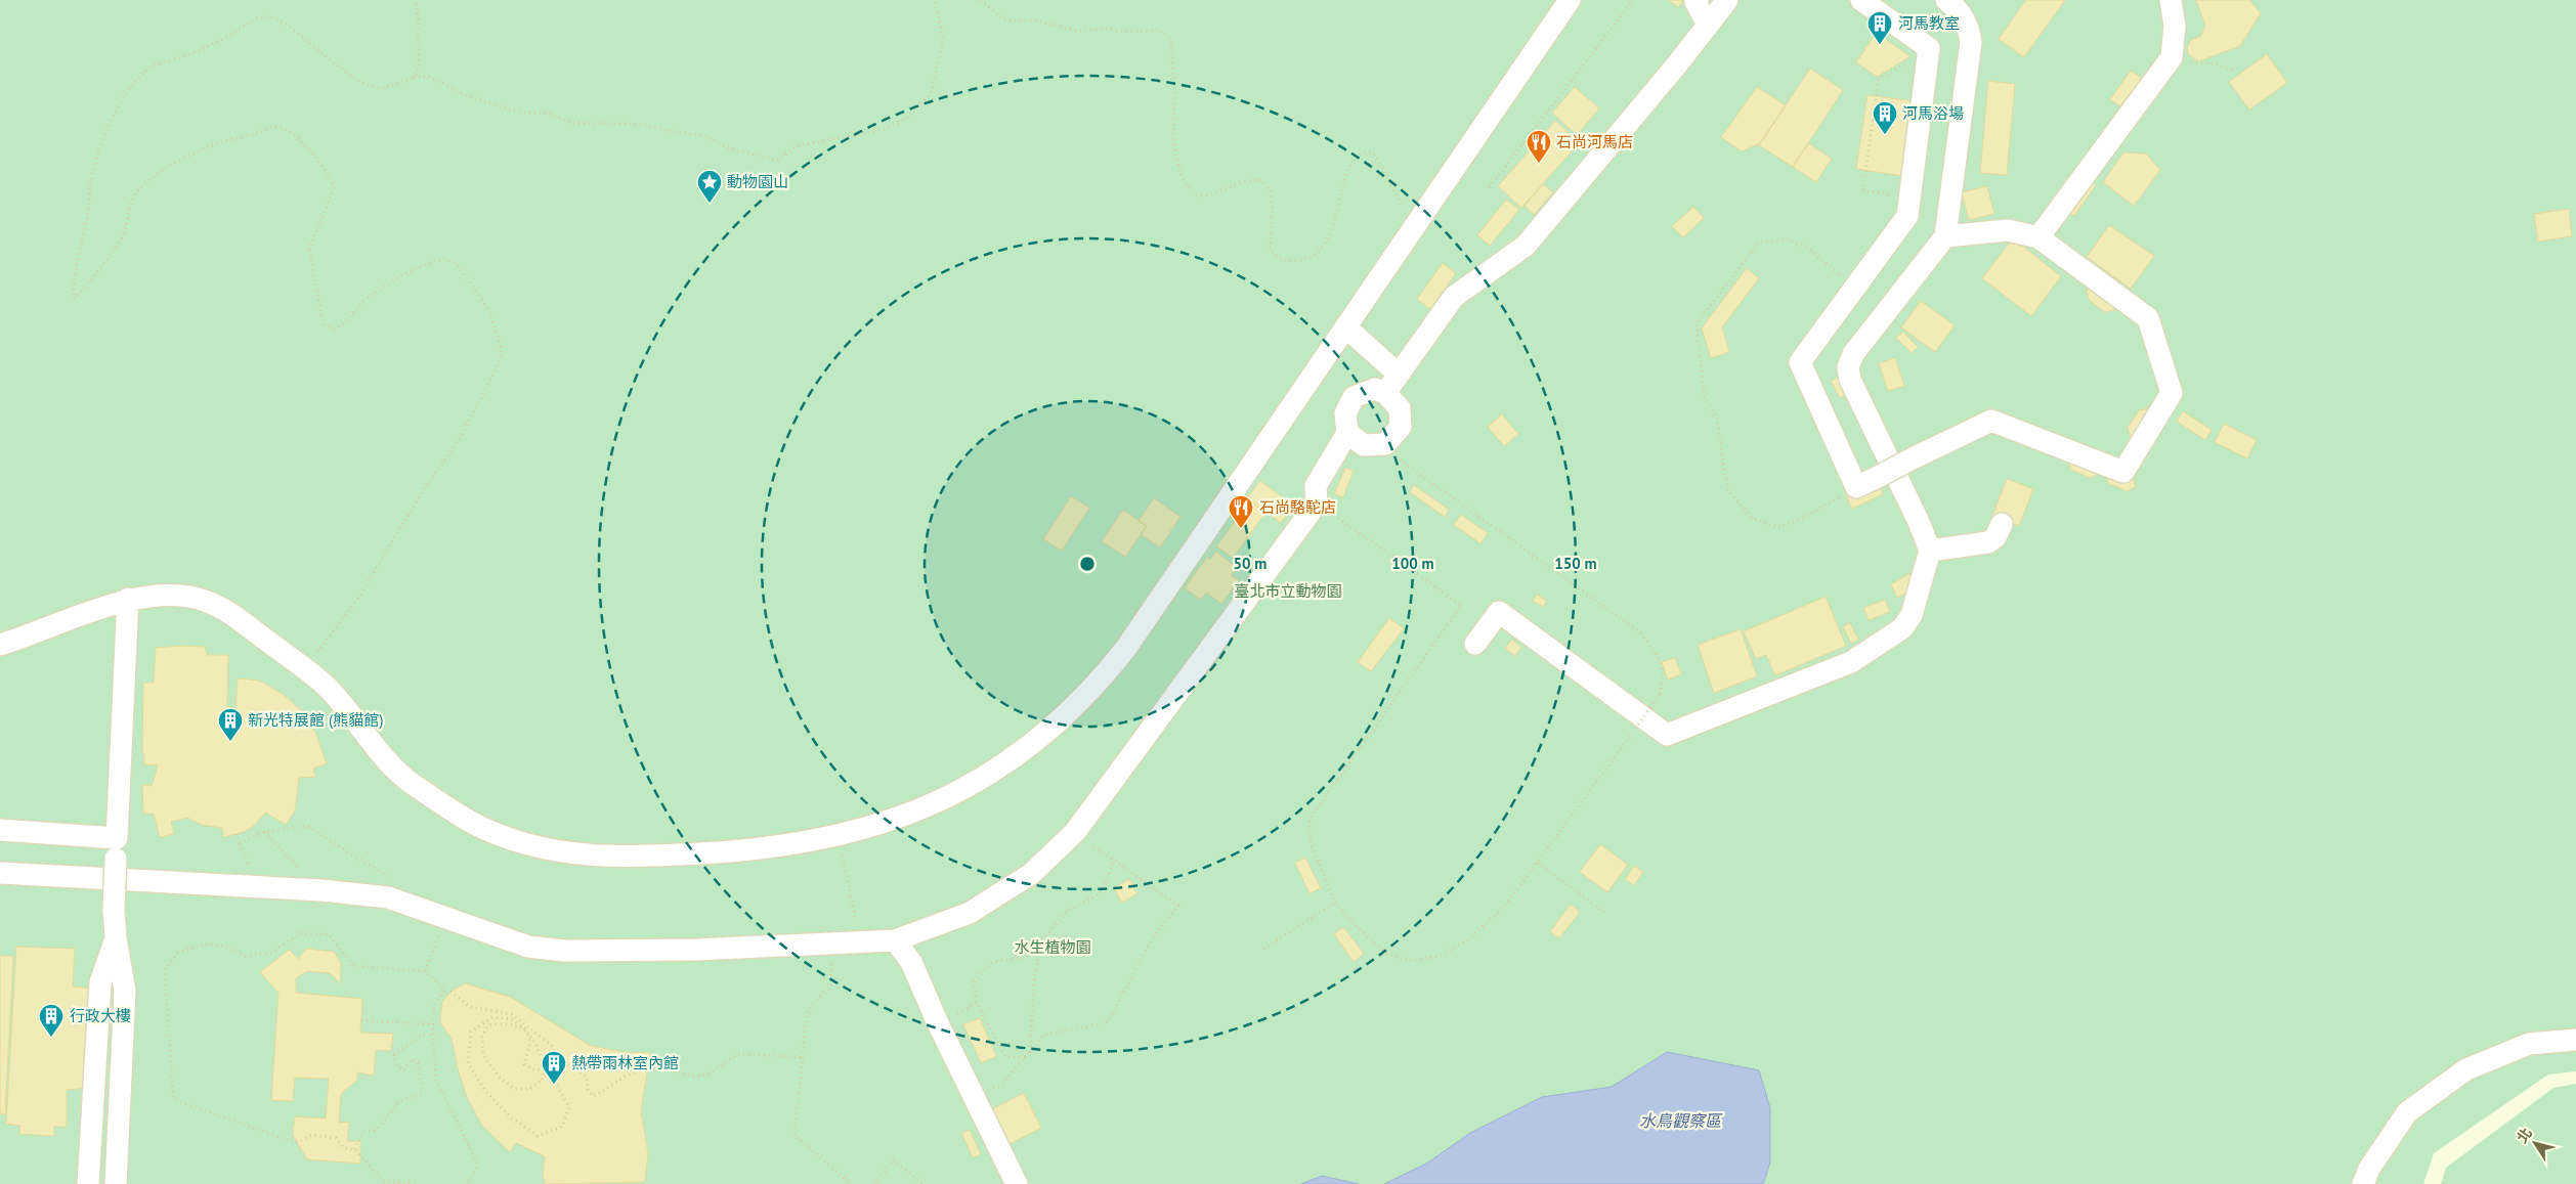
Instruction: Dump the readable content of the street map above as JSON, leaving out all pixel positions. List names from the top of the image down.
{
  "water": ["水鳥觀察區"],
  "parks": ["臺北市立動物園", "水生植物園"],
  "places": {
    "building": [
      "河馬教室",
      "河馬浴場",
      "新光特展館 (熊貓館)",
      "行政大樓",
      "熱帶雨林室內館"
    ],
    "restaurant": ["石尚河馬店", "石尚駱駝店"],
    "place": ["動物園山"]
  },
  "north": "top left",
  "rings": ["50 m", "100 m", "150 m"]
}
